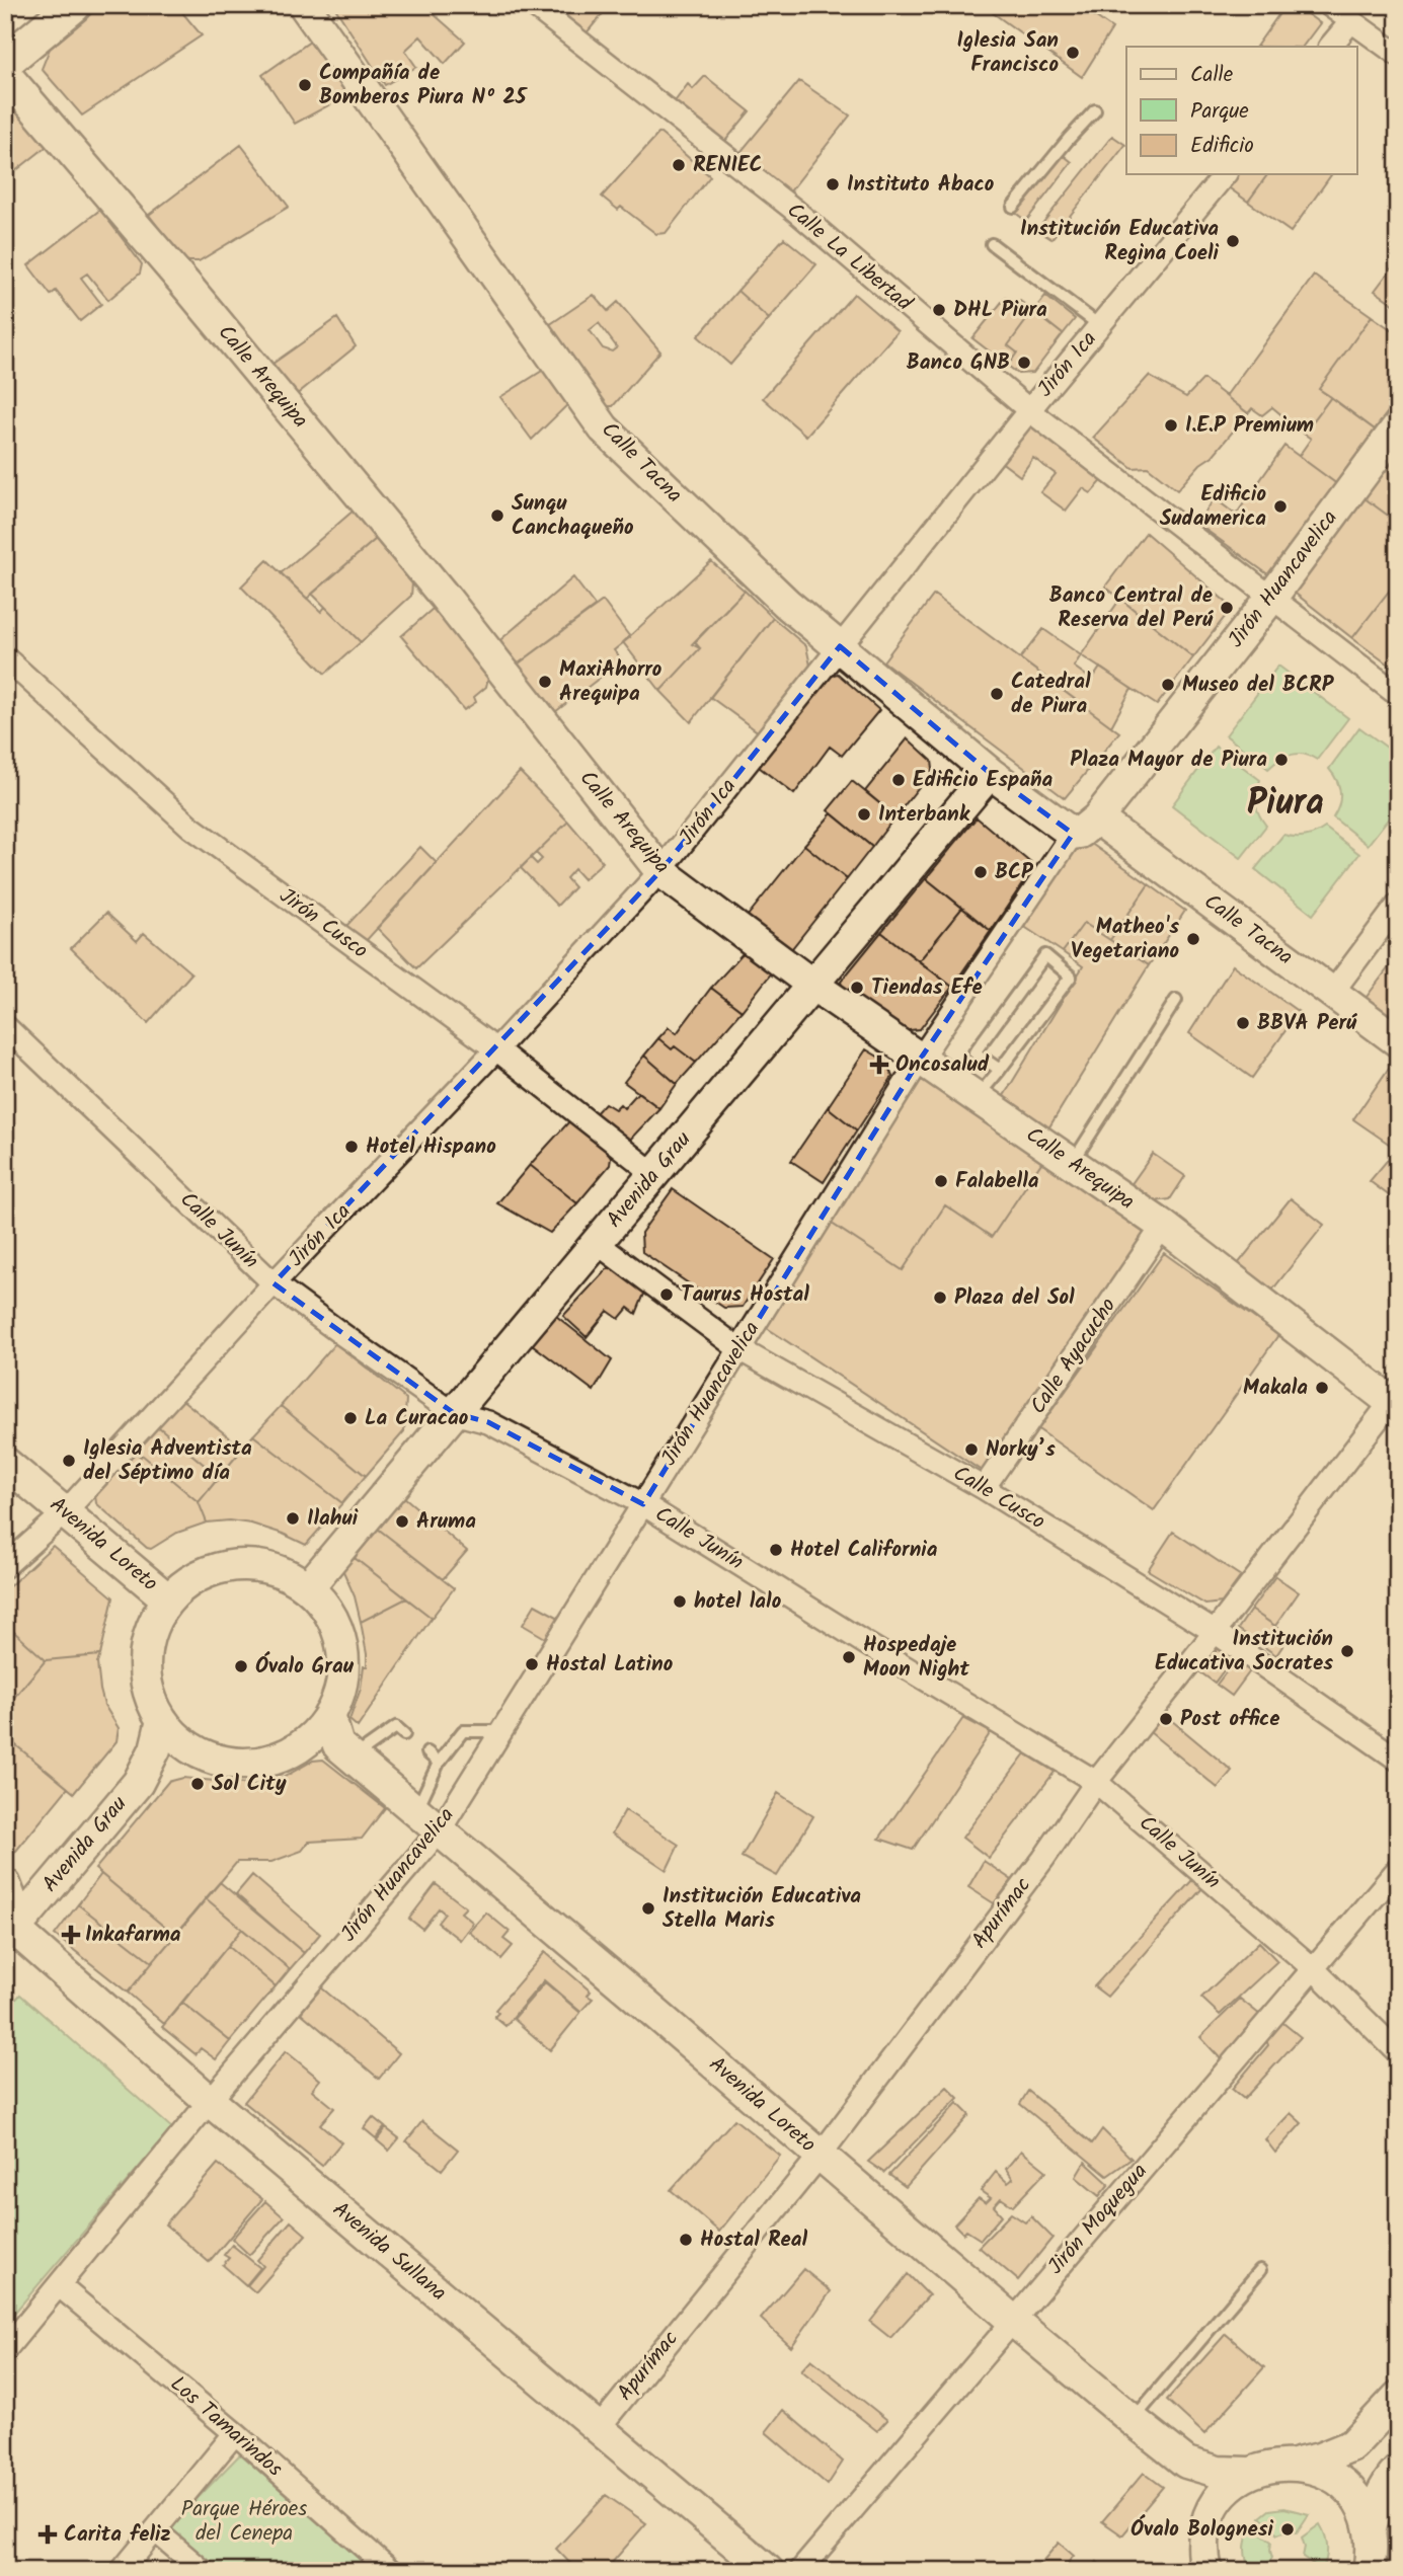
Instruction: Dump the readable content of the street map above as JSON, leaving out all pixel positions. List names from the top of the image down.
{
  "streets": {
    "street": [
      "Calle La Libertad",
      "Jirón Ica",
      "Calle Arequipa",
      "Calle Tacna",
      "Jirón Huancavelica",
      "Jirón Cusco",
      "Avenida Grau",
      "Calle Junín",
      "Calle Ayacucho",
      "Calle Cusco",
      "Avenida Loreto",
      "Apurímac",
      "Jirón Moquegua",
      "Avenida Sullana",
      "Los Tamarindos"
    ]
  },
  "crossings": [
    ["Calle La Libertad", "Jirón Ica"],
    ["Calle La Libertad", "Jirón Huancavelica"],
    ["Jirón Ica", "Calle Arequipa"],
    ["Jirón Ica", "Calle Tacna"],
    ["Jirón Ica", "Jirón Cusco"],
    ["Jirón Ica", "Calle Junín"],
    ["Jirón Ica", "Avenida Loreto"],
    ["Calle Arequipa", "Jirón Huancavelica"],
    ["Calle Arequipa", "Avenida Grau"],
    ["Calle Arequipa", "Calle Ayacucho"],
    ["Calle Arequipa", "Apurímac"],
    ["Calle Tacna", "Jirón Huancavelica"],
    ["Calle Tacna", "Avenida Grau"],
    ["Jirón Huancavelica", "Calle Junín"],
    ["Jirón Huancavelica", "Calle Cusco"],
    ["Jirón Huancavelica", "Avenida Loreto"],
    ["Jirón Huancavelica", "Avenida Sullana"],
    ["Jirón Huancavelica", "Los Tamarindos"],
    ["Jirón Cusco", "Avenida Grau"],
    ["Avenida Grau", "Calle Junín"],
    ["Avenida Grau", "Calle Cusco"],
    ["Avenida Grau", "Avenida Loreto"],
    ["Avenida Grau", "Avenida Sullana"],
    ["Calle Junín", "Apurímac"],
    ["Calle Junín", "Jirón Moquegua"],
    ["Calle Ayacucho", "Calle Cusco"],
    ["Calle Cusco", "Apurímac"],
    ["Avenida Loreto", "Apurímac"],
    ["Avenida Loreto", "Jirón Moquegua"],
    ["Apurímac", "Avenida Sullana"]
  ],
  "districts": ["Piura"],
  "parks": ["Parque Héroes del Cenepa"],
  "places": {
    "other": [
      "Iglesia San Francisco",
      "Compañía de Bomberos Piura Nº 25",
      "RENIEC",
      "Instituto Abaco",
      "Institución Educativa Regina Coeli",
      "DHL Piura",
      "Banco GNB",
      "I.E.P Premium",
      "Edificio Sudamerica",
      "Sunqu Canchaqueño",
      "Banco Central de Reserva del Perú",
      "MaxiAhorro Arequipa",
      "Museo del BCRP",
      "Catedral de Piura",
      "Plaza Mayor de Piura",
      "Edificio España",
      "Interbank",
      "BCP",
      "Matheo's Vegetariano",
      "Tiendas Efe",
      "BBVA Perú",
      "Hotel Hispano",
      "Falabella",
      "Taurus Hostal",
      "Plaza del Sol",
      "Makala",
      "La Curacao",
      "Norky’s",
      "Iglesia Adventista del Séptimo día",
      "Ilahui",
      "Aruma",
      "Hotel California",
      "hotel lalo",
      "Institución Educativa Socrates",
      "Hospedaje Moon Night",
      "Hostal Latino",
      "Óvalo Grau",
      "Post office",
      "Sol City",
      "Institución Educativa Stella Maris",
      "Hostal Real",
      "Óvalo Bolognesi"
    ],
    "health": ["Oncosalud", "Inkafarma", "Carita feliz"]
  },
  "legend": ["Calle", "Parque", "Edificio"]
}
